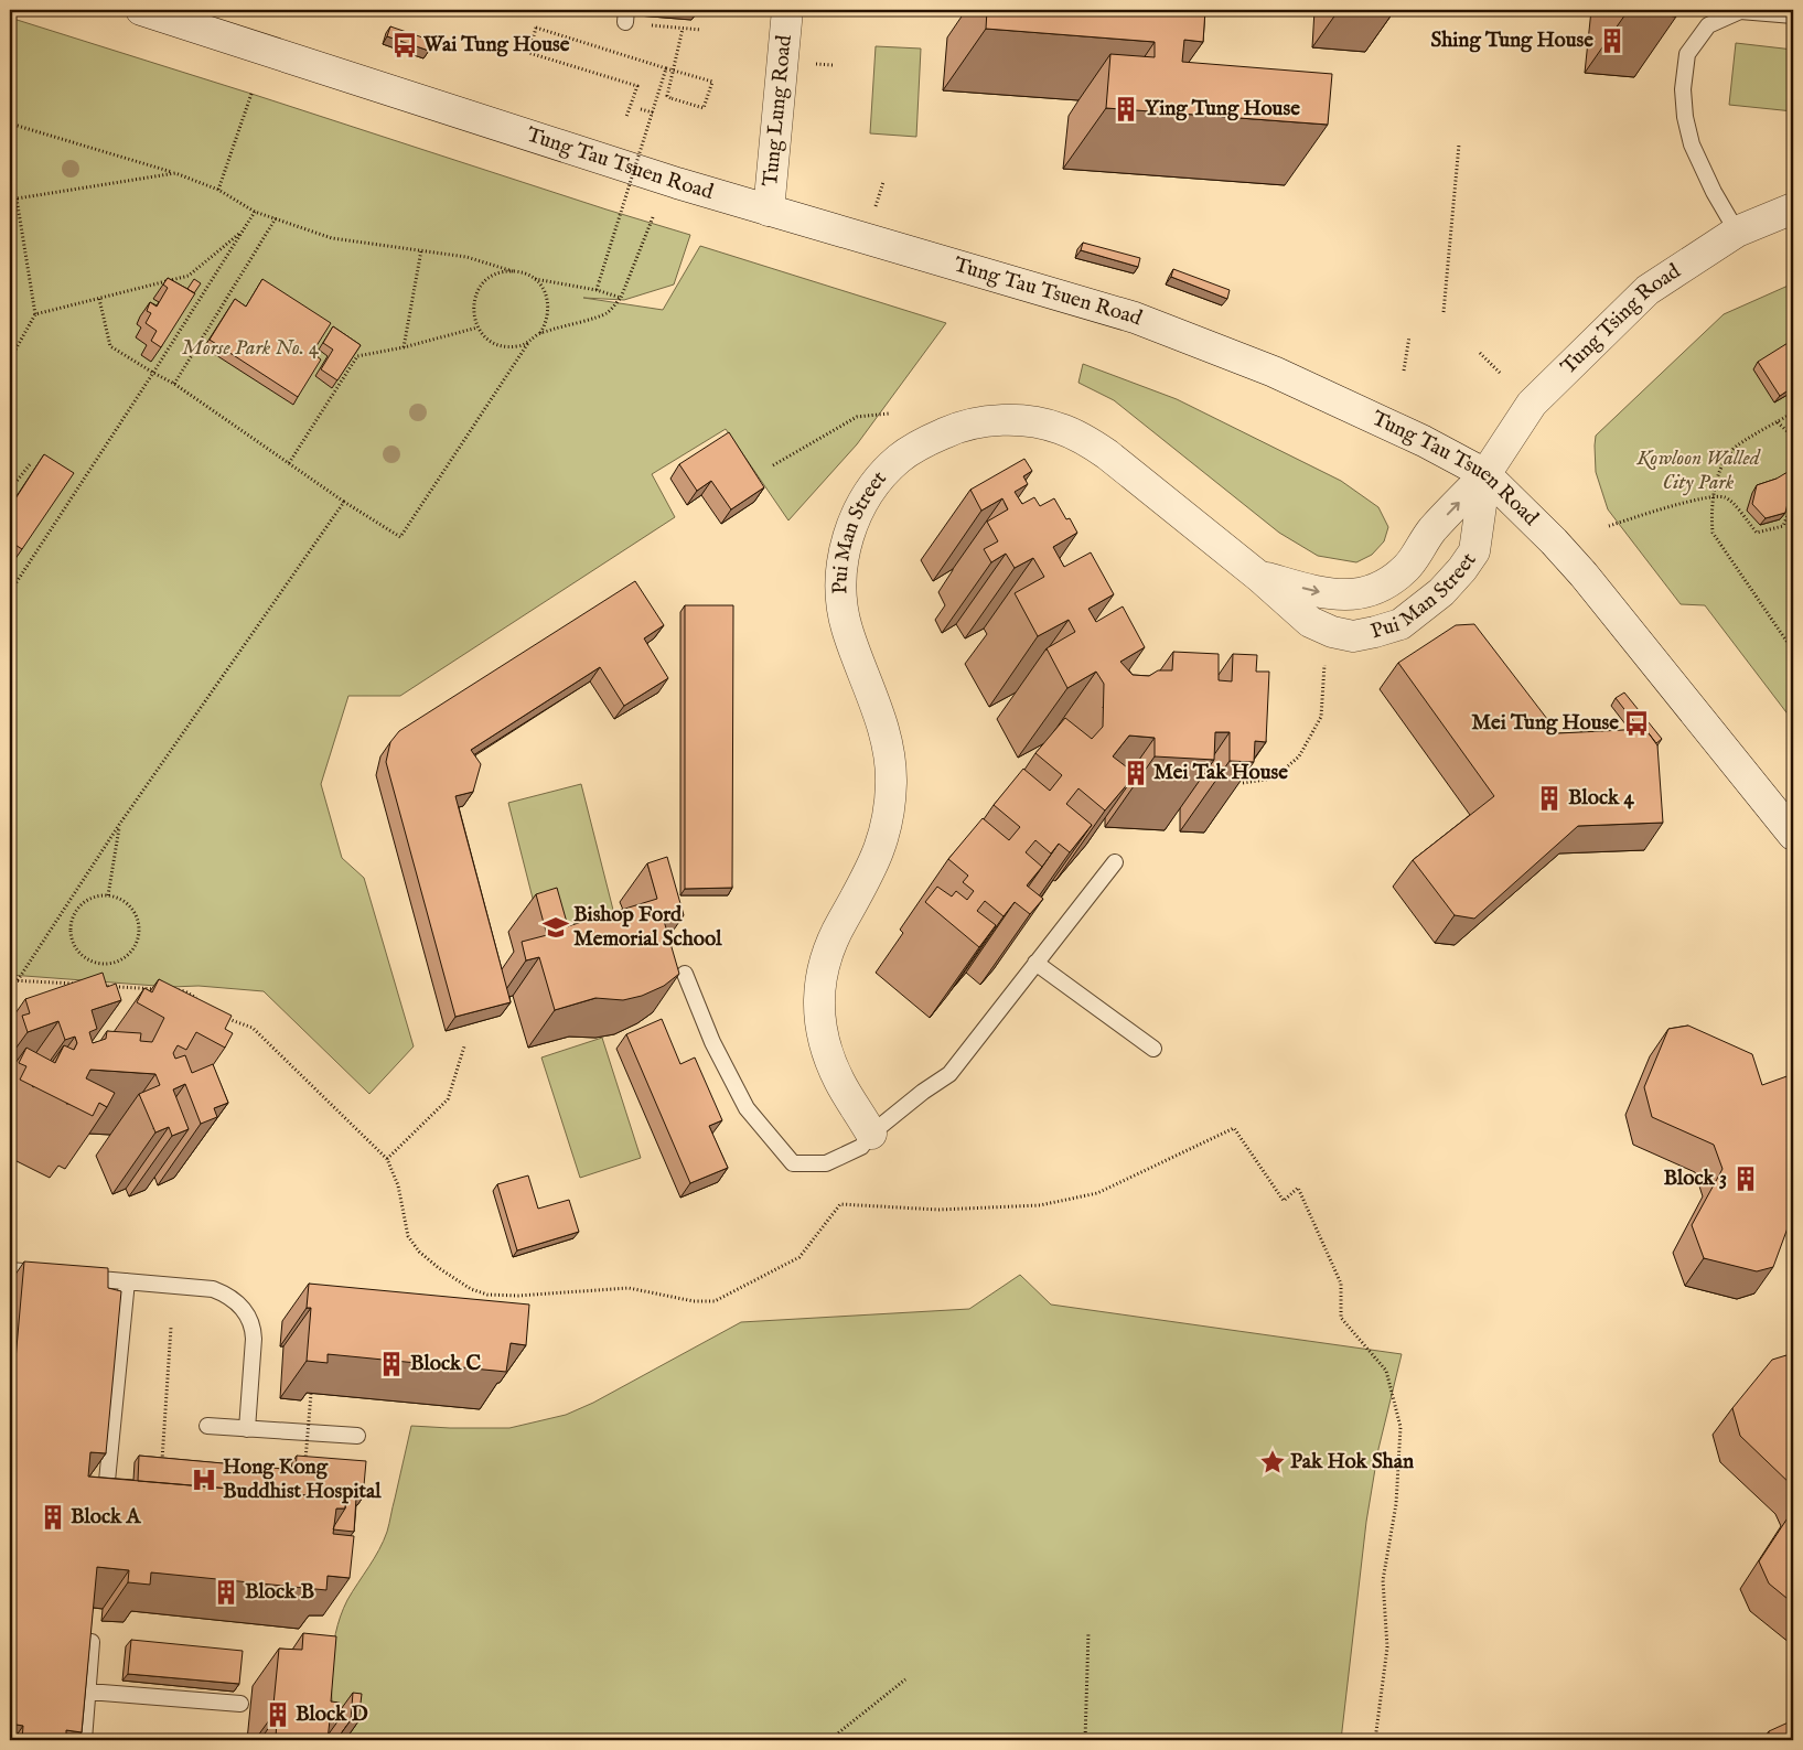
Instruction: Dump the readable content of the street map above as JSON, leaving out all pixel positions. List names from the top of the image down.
{
  "streets": {
    "street": [
      "Tung Lung Road",
      "Tung Tau Tsuen Road",
      "Tung Tsing Road",
      "Pui Man Street"
    ]
  },
  "crossings": [
    ["Tung Lung Road", "Tung Tau Tsuen Road"],
    ["Tung Tau Tsuen Road", "Tung Tsing Road"],
    ["Tung Tau Tsuen Road", "Pui Man Street"],
    ["Tung Tsing Road", "Pui Man Street"]
  ],
  "parks": ["Morse Park No. 4", "Kowloon Walled City Park"],
  "places": {
    "building": [
      "Shing Tung House",
      "Ying Tung House",
      "Mei Tak House",
      "Block 4",
      "Block 3",
      "Block C",
      "Block A",
      "Block B",
      "Block D"
    ],
    "bus stop": ["Wai Tung House", "Mei Tung House"],
    "school or university": ["Bishop Ford Memorial School"],
    "place": ["Pak Hok Shan"],
    "hospital": ["Hong Kong Buddhist Hospital"]
  }
}
